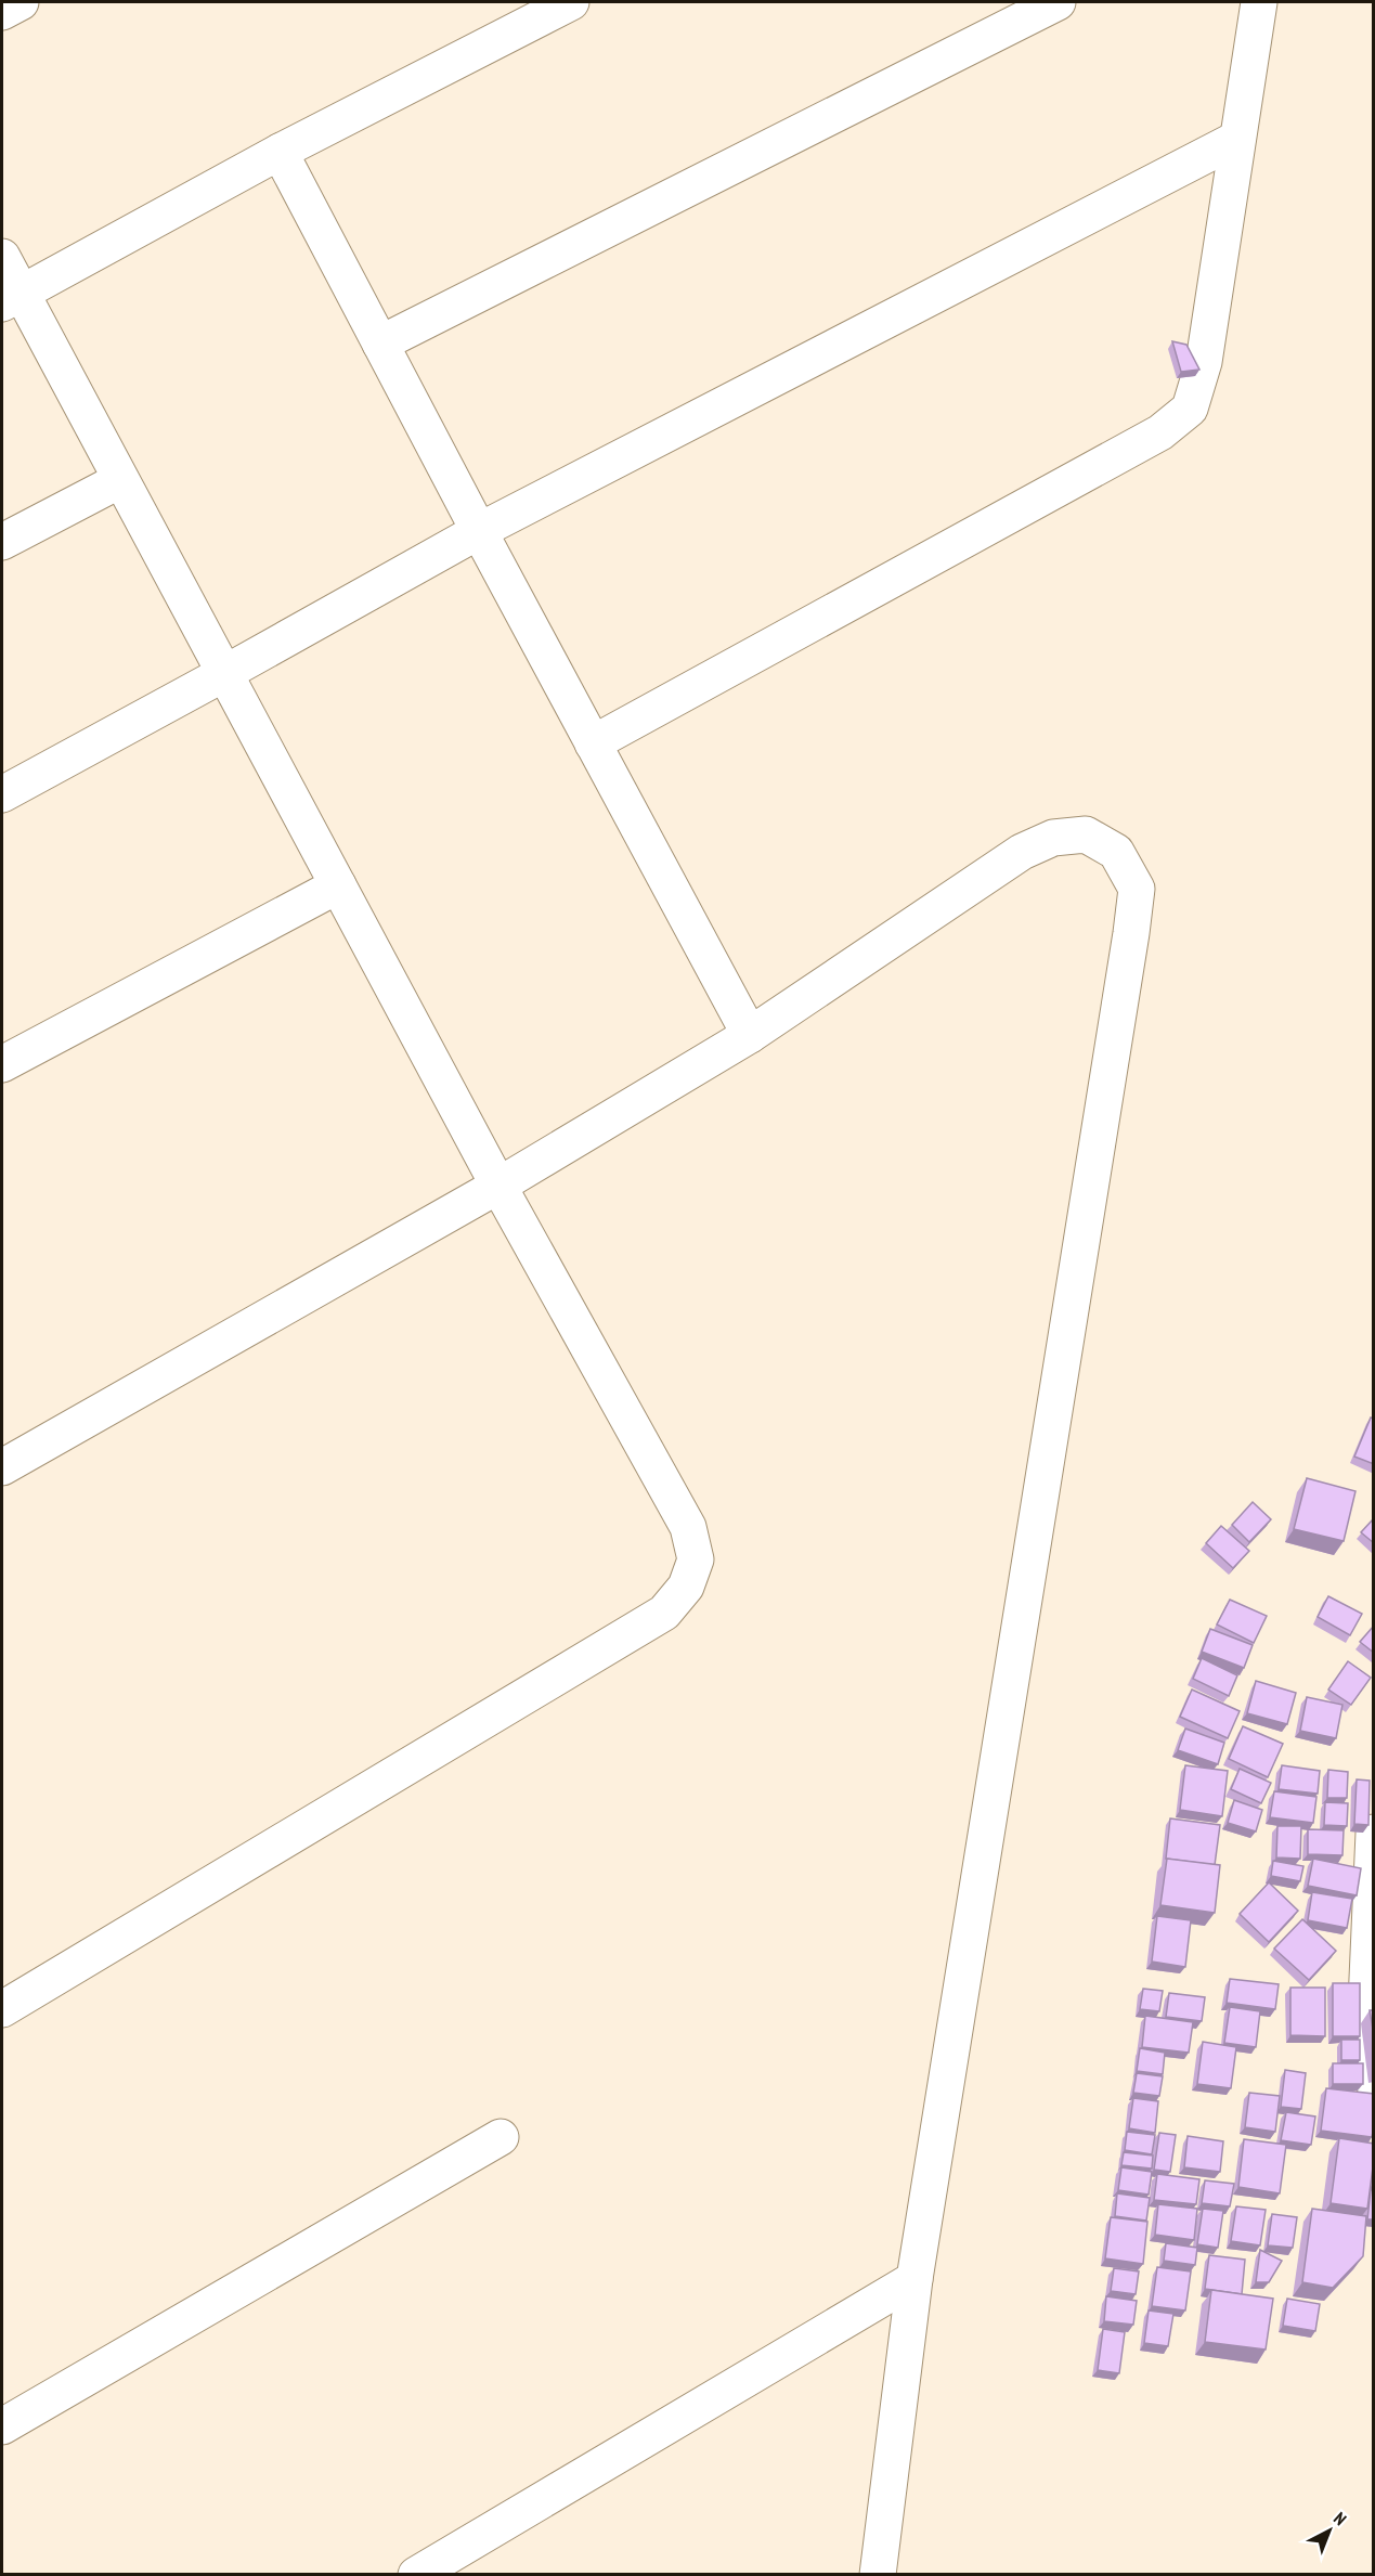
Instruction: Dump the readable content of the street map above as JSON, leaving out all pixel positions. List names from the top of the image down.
{
  "north": "top right"
}
